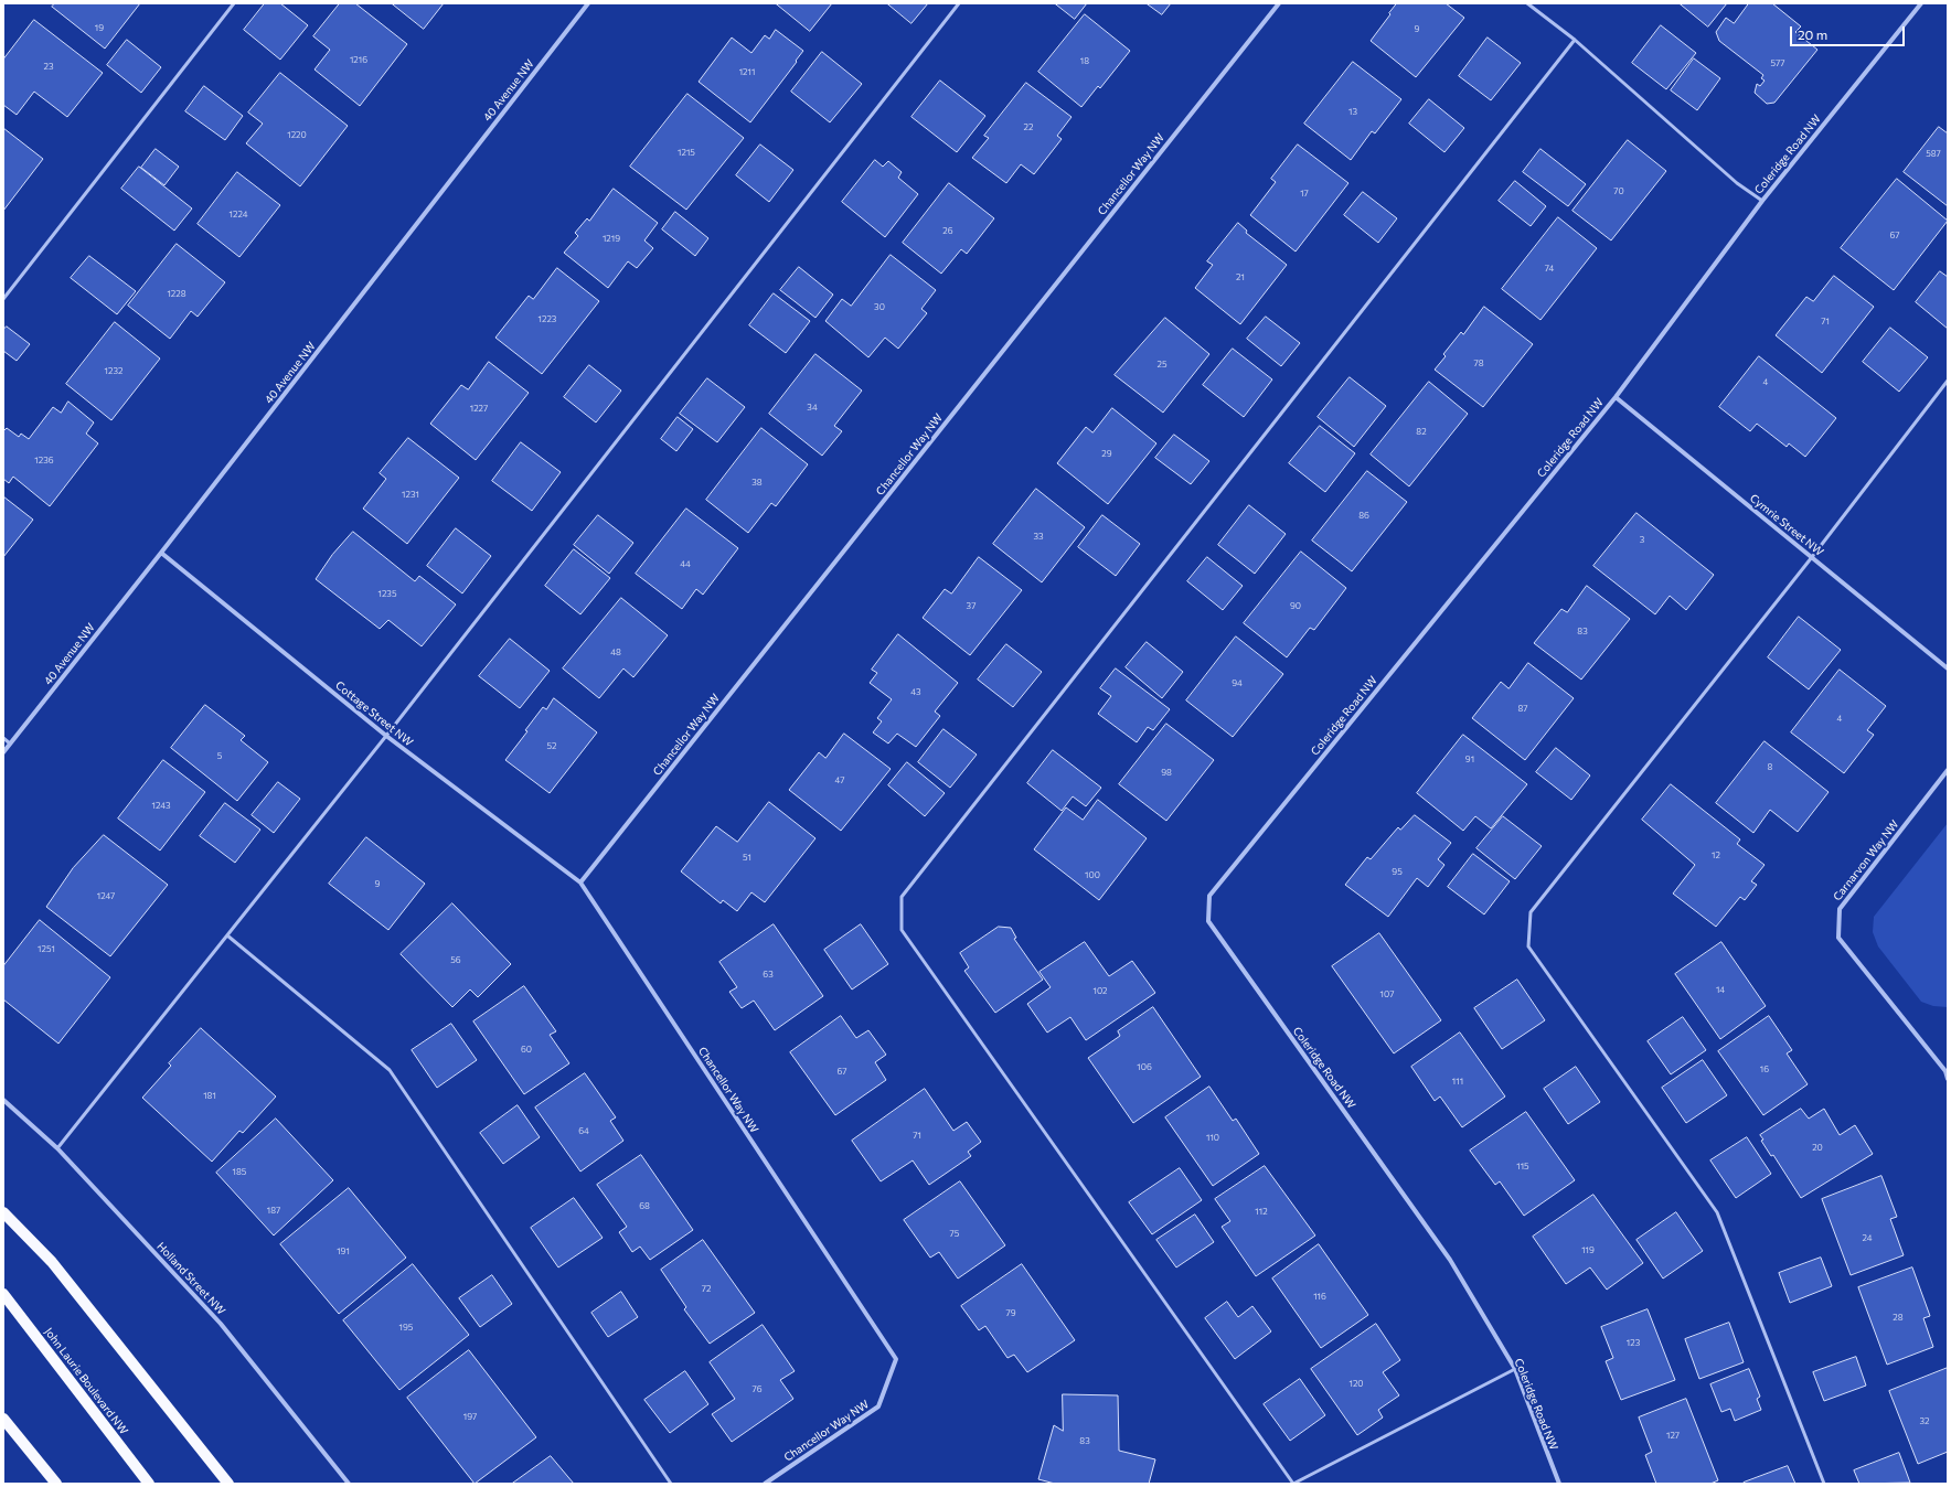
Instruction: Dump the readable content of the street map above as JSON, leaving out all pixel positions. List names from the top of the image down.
{
  "streets": {
    "main road": ["John Laurie Boulevard NW"],
    "street": [
      "40 Avenue NW",
      "Coleridge Road NW",
      "Chancellor Way NW",
      "Cymrie Street NW",
      "Cottage Street NW",
      "Carnarvon Way NW",
      "Holland Street NW"
    ]
  },
  "crossings": [
    ["40 Avenue NW", "Cottage Street NW"],
    ["Coleridge Road NW", "Cymrie Street NW"],
    ["Chancellor Way NW", "Cottage Street NW"]
  ],
  "house_numbers": [
    "19",
    "9",
    "1216",
    "18",
    "577",
    "23",
    "1211",
    "13",
    "22",
    "1220",
    "1215",
    "587",
    "70",
    "17",
    "1224",
    "26",
    "67",
    "1219",
    "74",
    "21",
    "1228",
    "30",
    "1223",
    "71",
    "78",
    "25",
    "1232",
    "4",
    "34",
    "1227",
    "82",
    "29",
    "1236",
    "38",
    "1231",
    "86",
    "33",
    "3",
    "44",
    "1235",
    "37",
    "90",
    "83",
    "48",
    "94",
    "43",
    "87",
    "4",
    "52",
    "5",
    "91",
    "8",
    "98",
    "47",
    "1243",
    "12",
    "51",
    "95",
    "100",
    "9",
    "1247",
    "1251",
    "56",
    "63",
    "14",
    "102",
    "107",
    "60",
    "106",
    "16",
    "67",
    "111",
    "181",
    "64",
    "71",
    "110",
    "20",
    "115",
    "185",
    "68",
    "187",
    "112",
    "75",
    "24",
    "119",
    "191",
    "72",
    "116",
    "79",
    "28",
    "195",
    "123",
    "120",
    "76",
    "197",
    "32",
    "127",
    "83"
  ],
  "scale_bar": "20 m"
}
